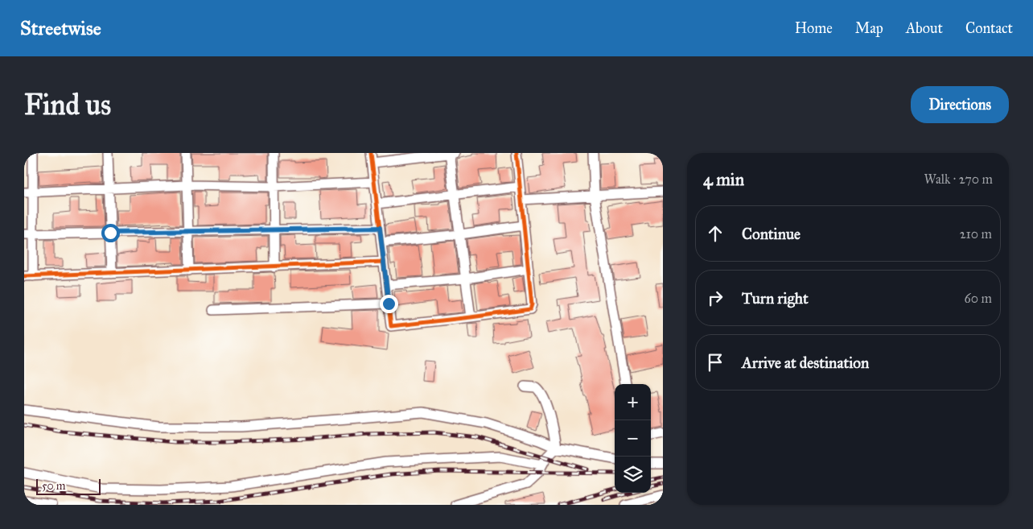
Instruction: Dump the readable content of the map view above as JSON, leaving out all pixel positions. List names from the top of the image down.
{
  "scale_bar": "50 m",
  "page": {
    "header": "Streetwise",
    "nav": [
      "Home",
      "Map",
      "About",
      "Contact"
    ],
    "buttons": "Directions",
    "title": "Find us",
    "heading": ["4 min", "Walk · 270 m"],
    "list": [
      ["Continue", "210 m"],
      ["Turn right", "60 m"],
      "Arrive at destination"
    ],
    "map_buttons": ["+", "−"],
    "scale": "50 m"
  }
}
